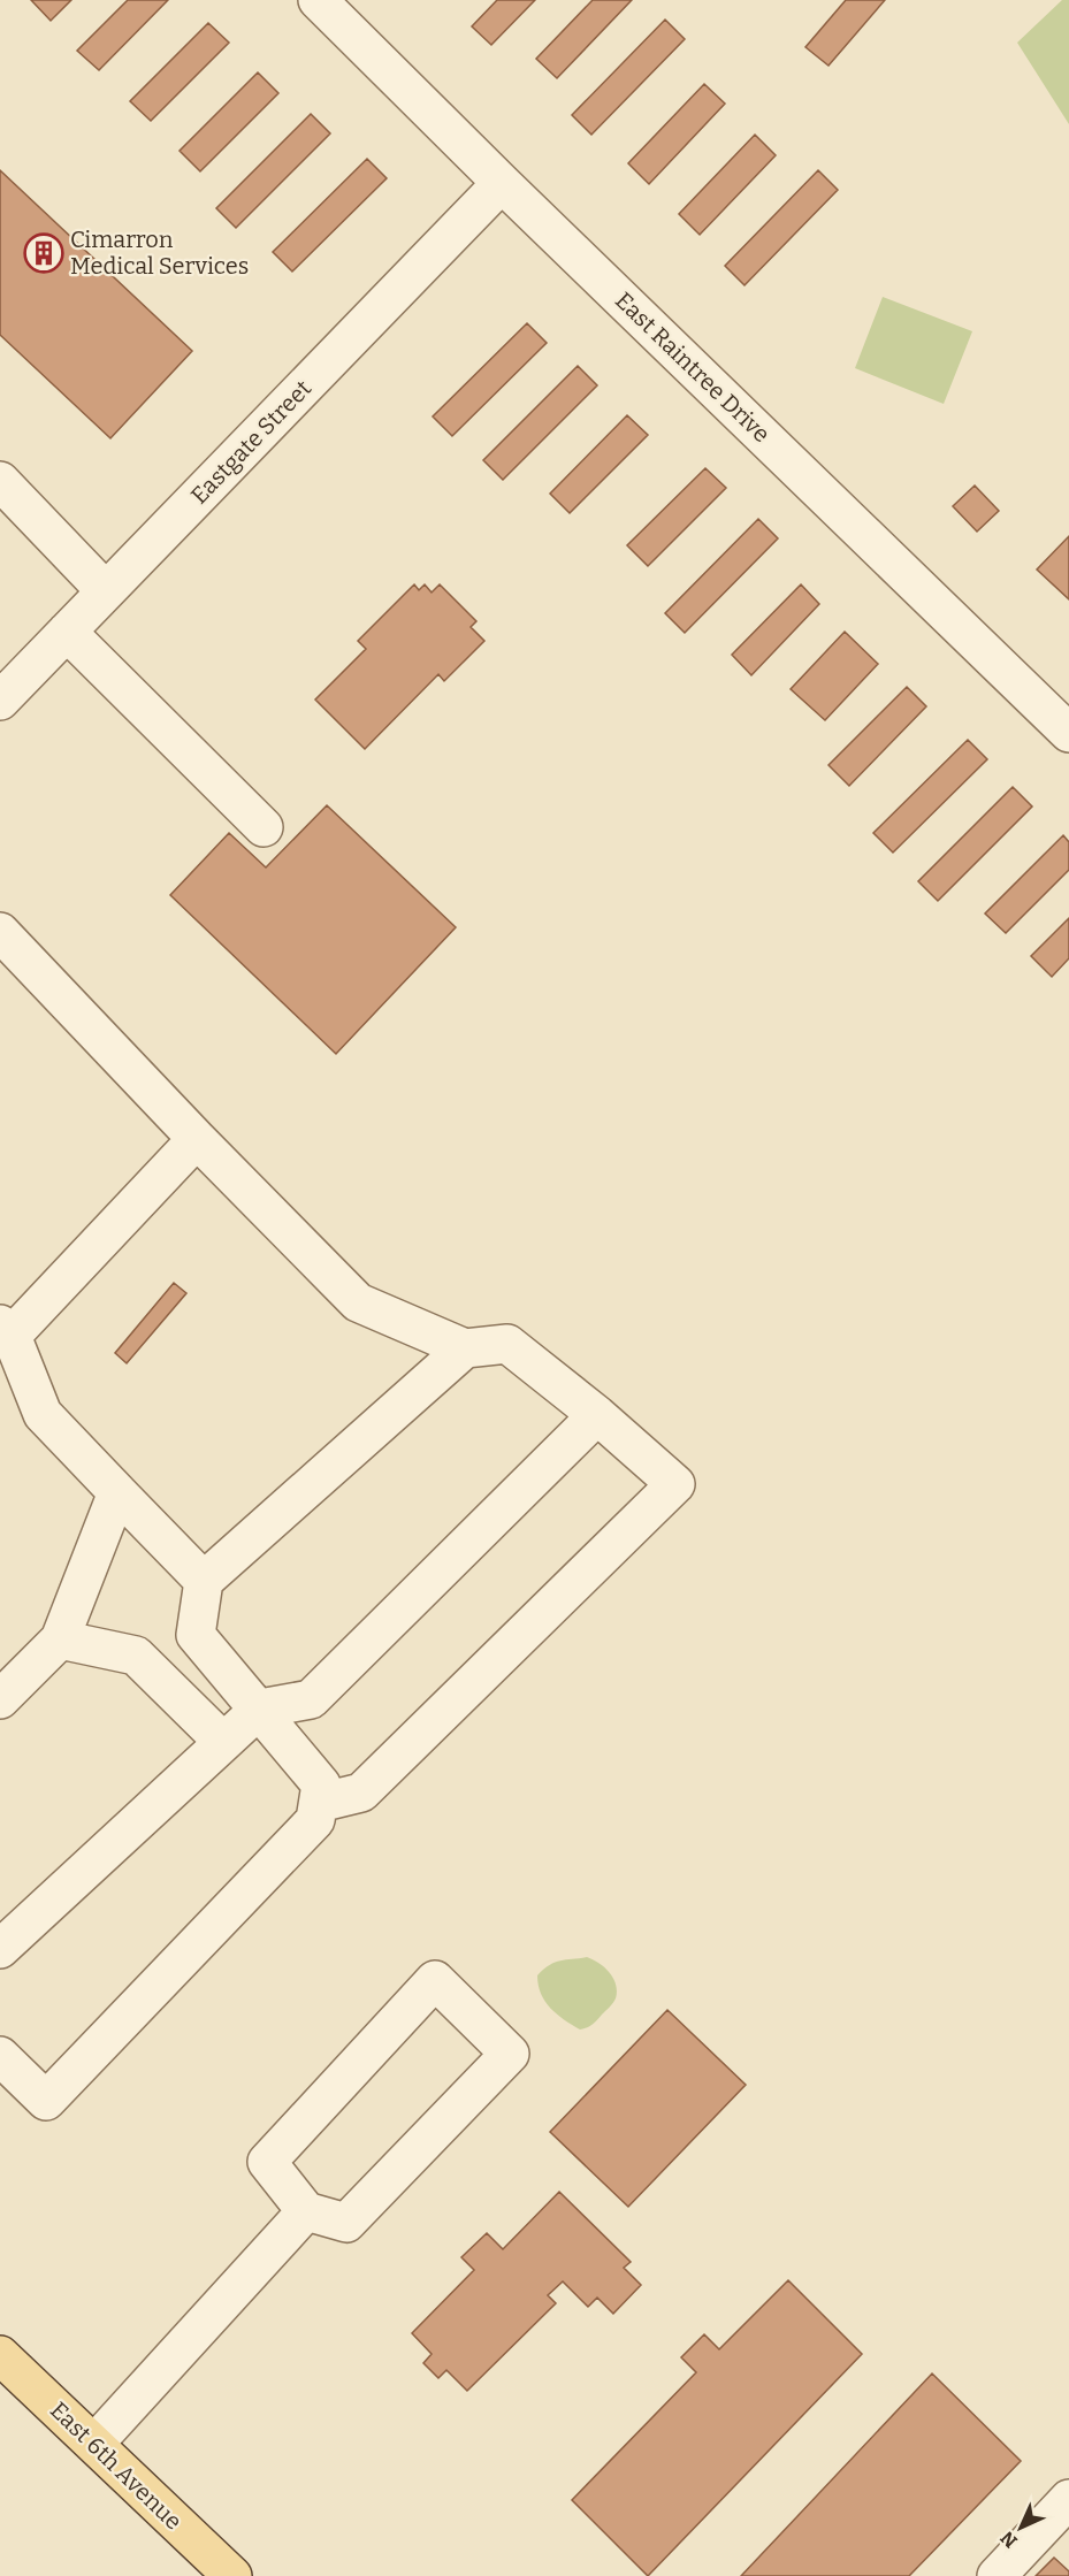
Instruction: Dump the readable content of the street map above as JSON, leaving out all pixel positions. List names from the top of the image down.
{
  "streets": {
    "main road": ["East 6th Avenue"],
    "street": ["East Raintree Drive", "Eastgate Street"]
  },
  "crossings": [
    ["East Raintree Drive", "Eastgate Street"]
  ],
  "places": {
    "building": ["Cimarron Medical Services"]
  },
  "north": "bottom left"
}
